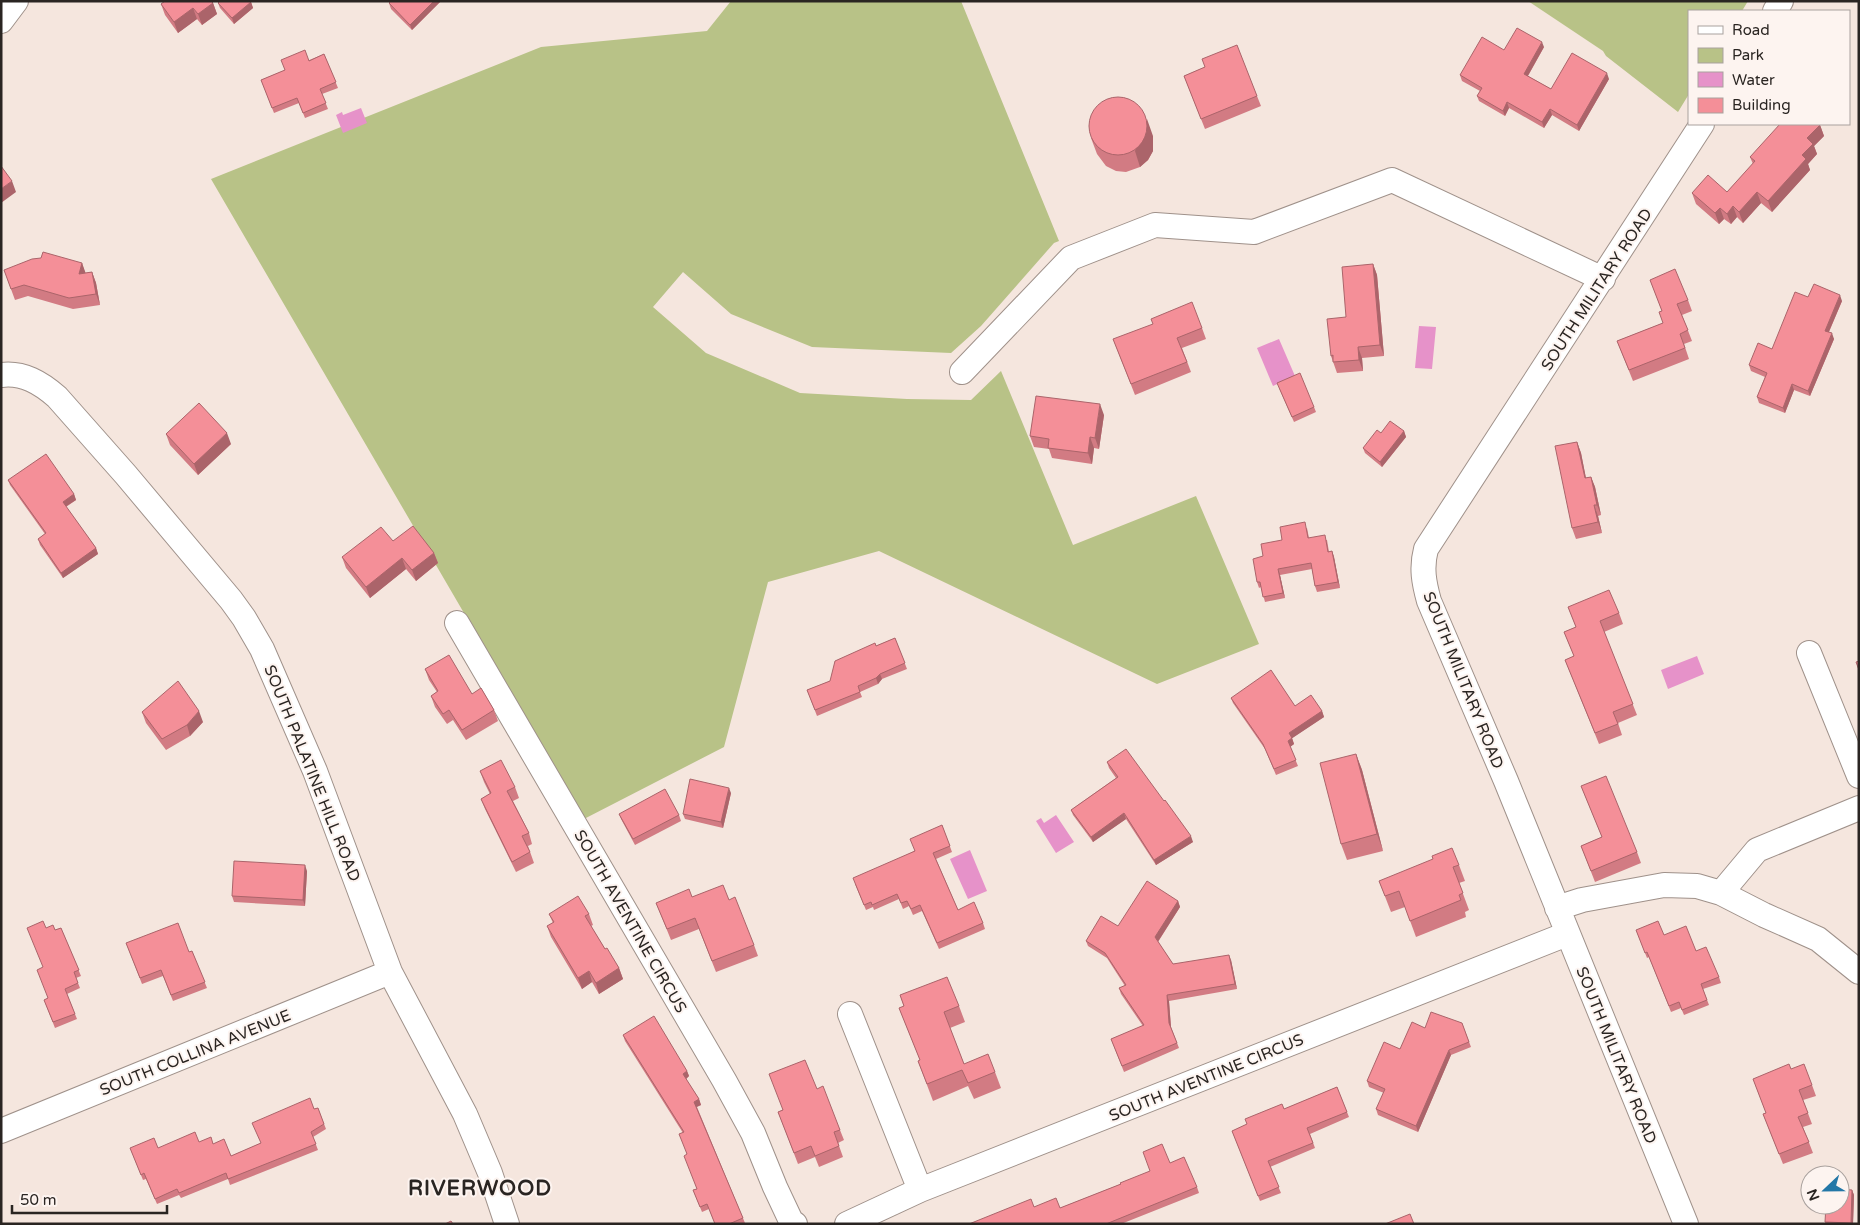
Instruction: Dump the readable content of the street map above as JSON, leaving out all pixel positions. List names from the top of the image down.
{
  "streets": {
    "street": [
      "SOUTH MILITARY ROAD",
      "SOUTH PALATINE HILL ROAD",
      "SOUTH AVENTINE CIRCUS",
      "SOUTH COLLINA AVENUE"
    ]
  },
  "crossings": [
    ["SOUTH MILITARY ROAD", "SOUTH AVENTINE CIRCUS"],
    ["SOUTH PALATINE HILL ROAD", "SOUTH COLLINA AVENUE"]
  ],
  "districts": ["RIVERWOOD"],
  "legend": [
    "Road",
    "Park",
    "Water",
    "Building"
  ],
  "scale_bar": "50 m",
  "north": "left"
}
